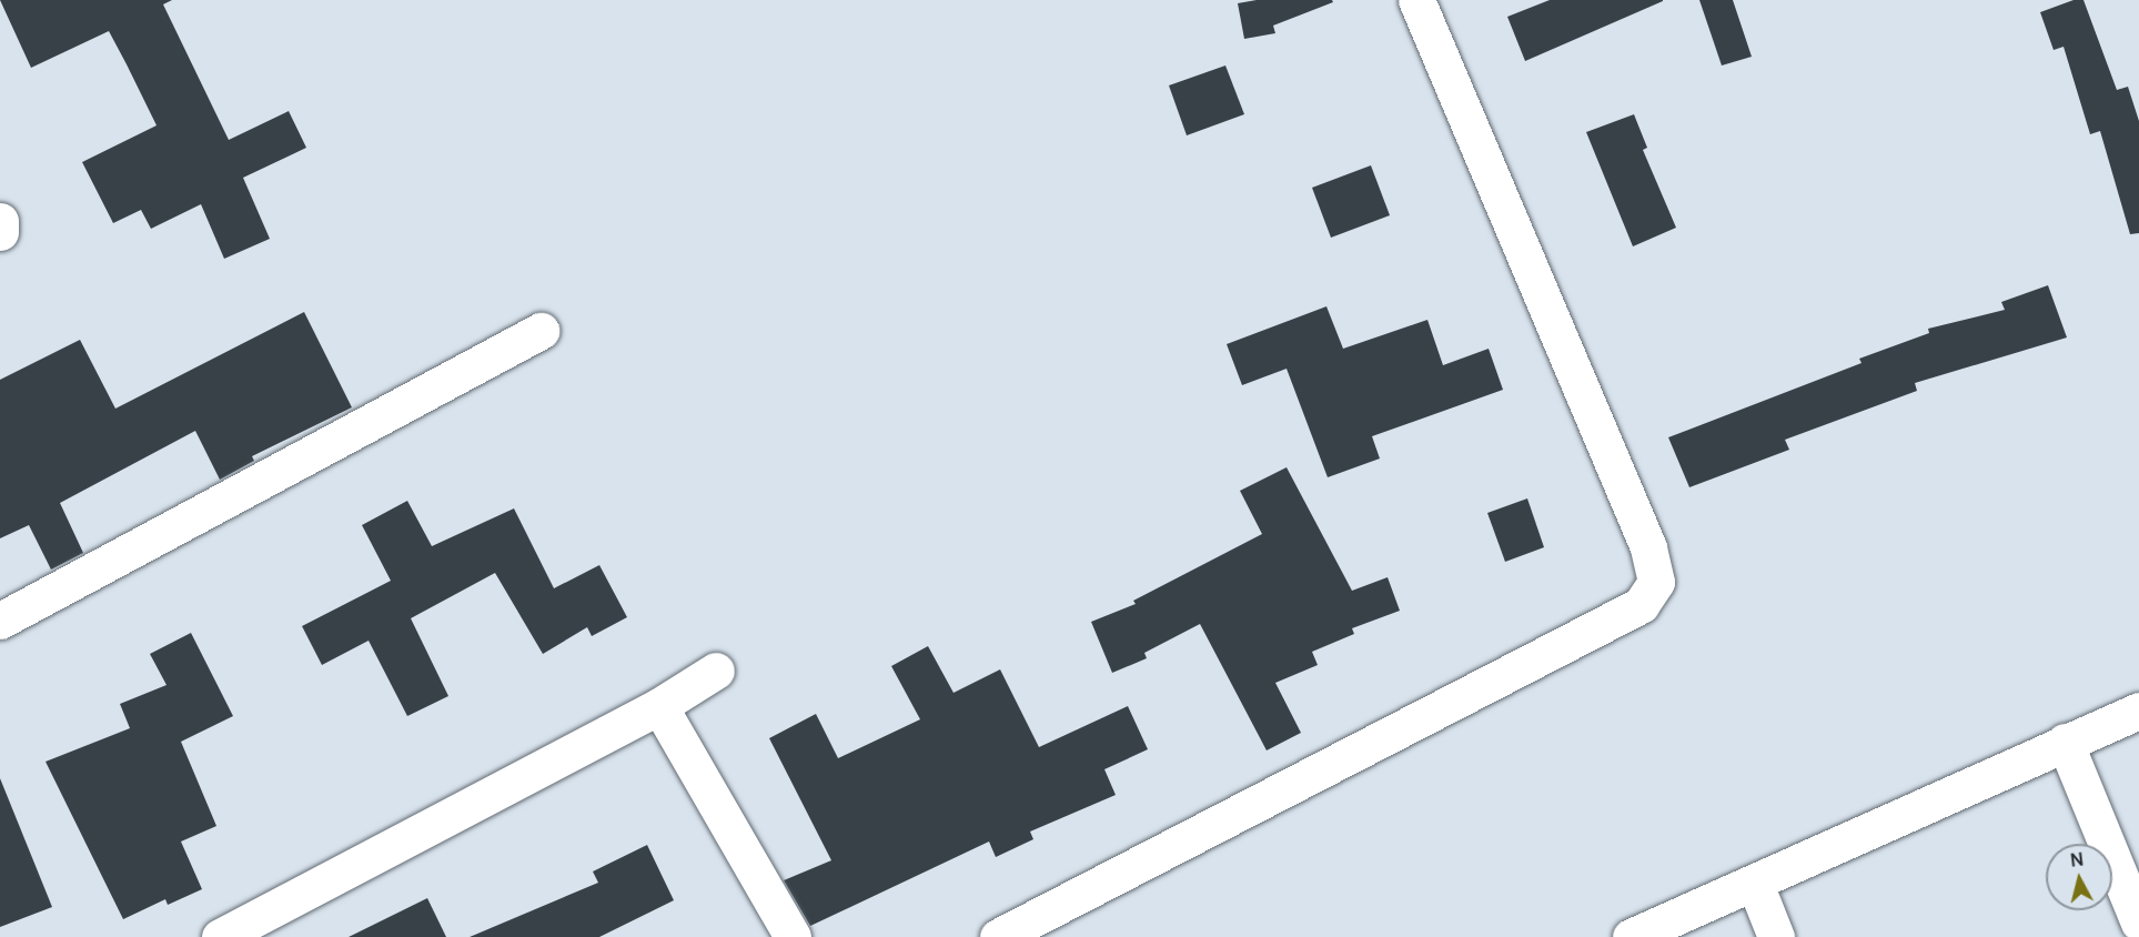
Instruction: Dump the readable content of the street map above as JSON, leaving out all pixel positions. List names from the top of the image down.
{
  "north": "top"
}
